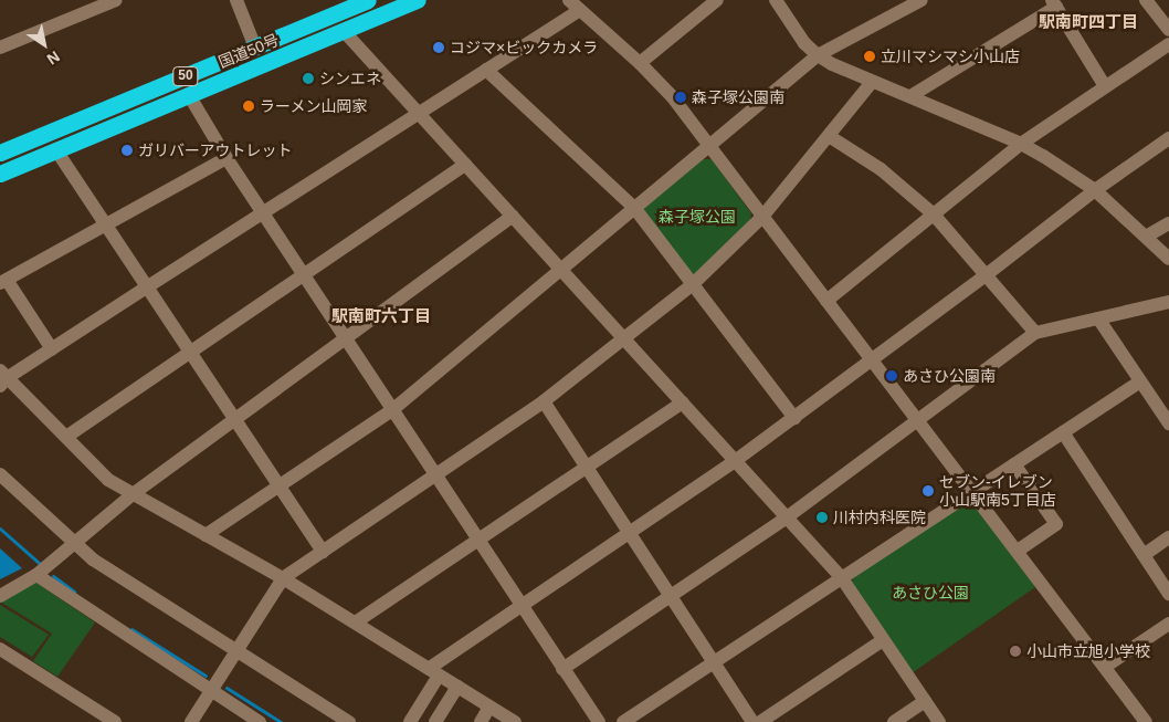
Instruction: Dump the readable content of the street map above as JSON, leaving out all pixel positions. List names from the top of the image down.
{
  "streets": {
    "highway": ["国道50号", "50"]
  },
  "districts": ["駅南町四丁目", "駅南町六丁目"],
  "parks": ["森子塚公園", "あさひ公園"],
  "places": [
    "コジマ×ビックカメラ",
    "立川マシマシ小山店",
    "シンエネ",
    "森子塚公園南",
    "ラーメン山岡家",
    "ガリバーアウトレット",
    "あさひ公園南",
    "セブン-イレブン 小山駅南5丁目店",
    "川村内科医院",
    "小山市立旭小学校"
  ],
  "north": "bottom right"
}
